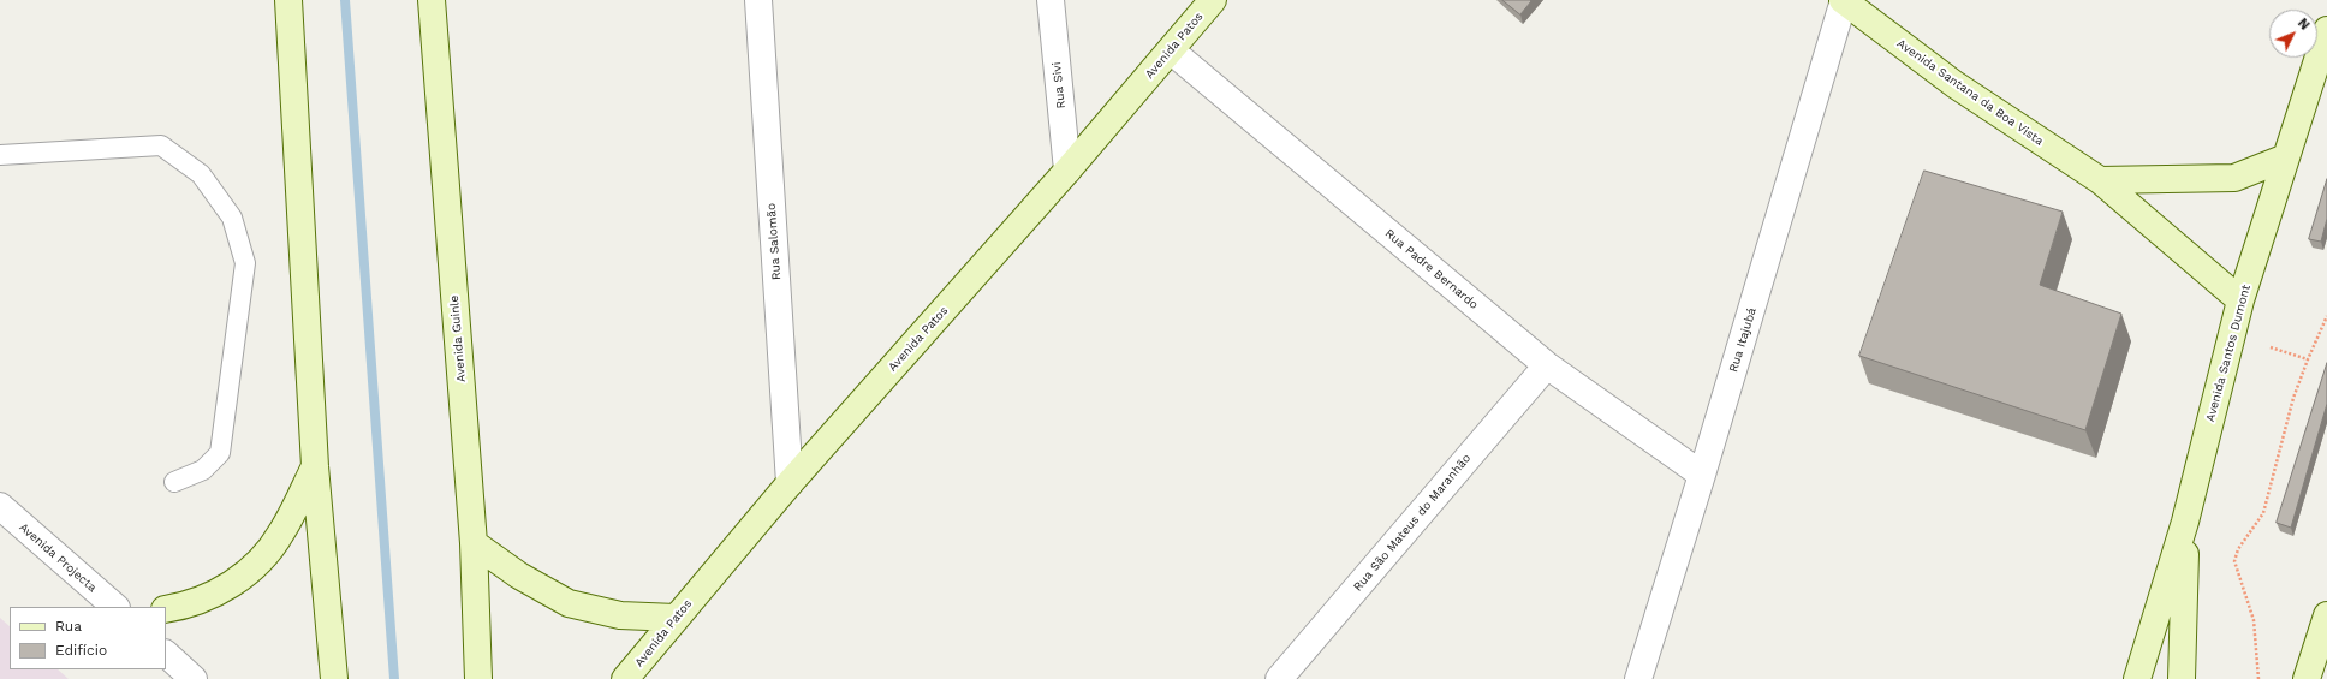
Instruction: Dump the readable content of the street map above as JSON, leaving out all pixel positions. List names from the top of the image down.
{
  "streets": {
    "street": [
      "Avenida Patos",
      "Rua Sivi",
      "Avenida Santana da Boa Vista",
      "Rua Salomão",
      "Rua Padre Bernardo",
      "Avenida Guinle",
      "Rua Itajubá",
      "Avenida Santos Dumont",
      "Rua São Mateus do Maranhão",
      "Avenida Projecta"
    ]
  },
  "crossings": [
    ["Avenida Patos", "Rua Sivi"],
    ["Avenida Patos", "Rua Salomão"],
    ["Avenida Patos", "Rua Padre Bernardo"],
    ["Avenida Santana da Boa Vista", "Rua Itajubá"],
    ["Avenida Santana da Boa Vista", "Avenida Santos Dumont"],
    ["Rua Padre Bernardo", "Rua Itajubá"],
    ["Rua Padre Bernardo", "Rua São Mateus do Maranhão"]
  ],
  "legend": ["Rua", "Edifício"],
  "north": "top right"
}
